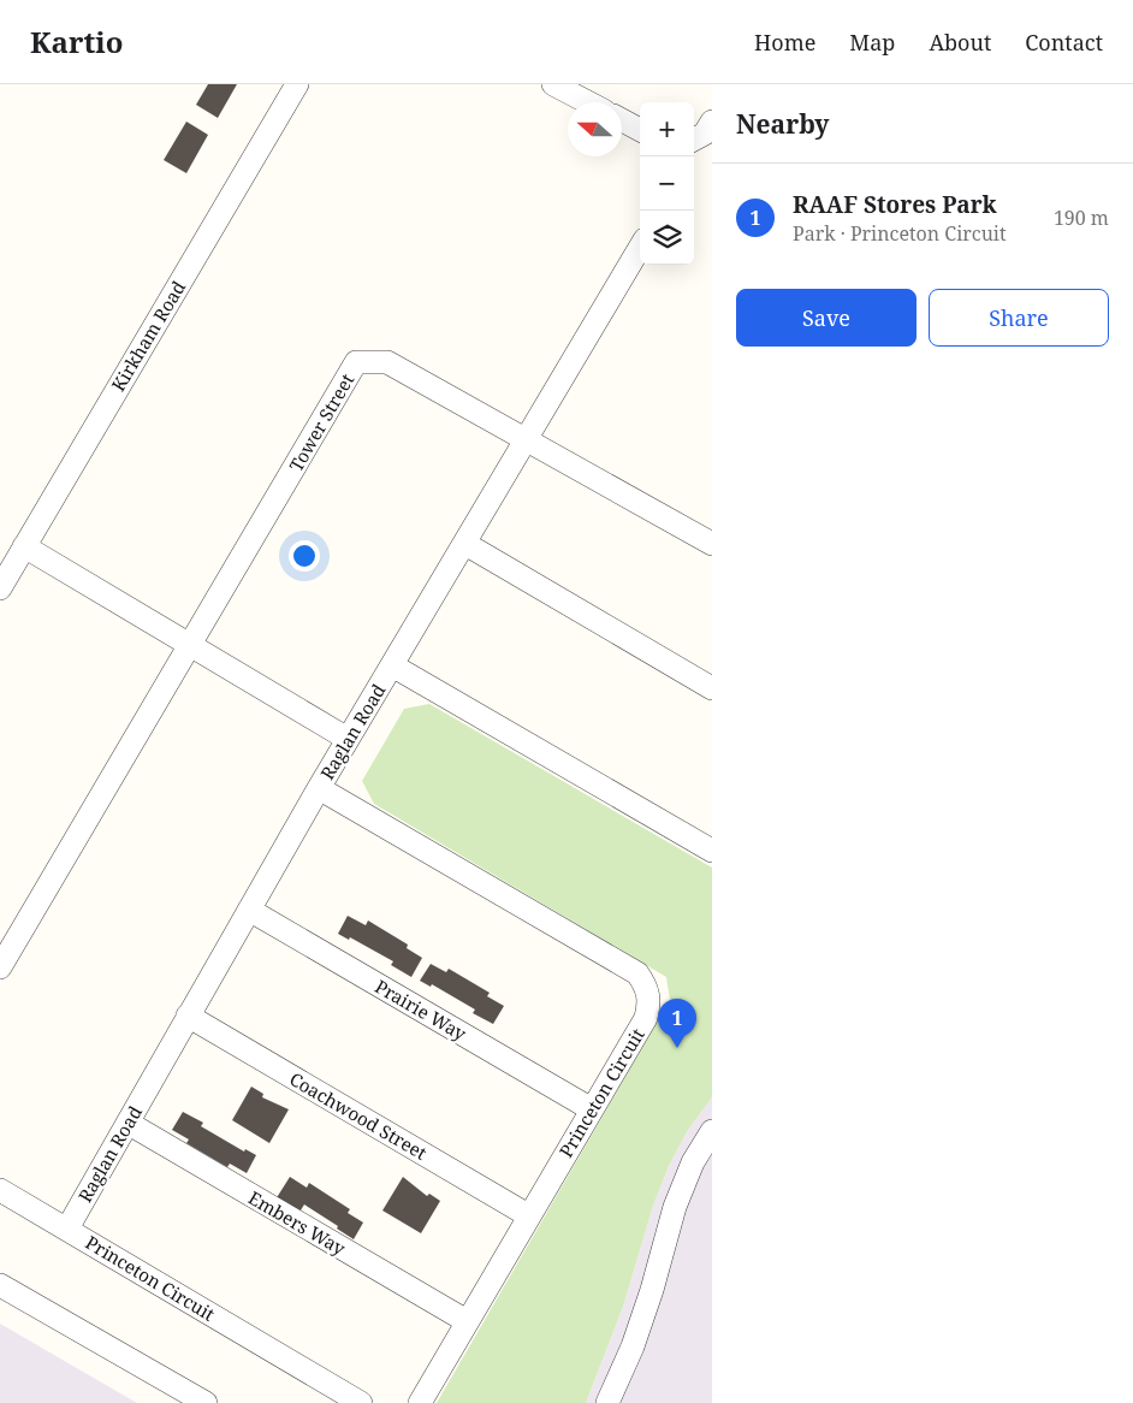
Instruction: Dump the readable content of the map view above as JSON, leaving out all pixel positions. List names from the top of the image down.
{
  "streets": {
    "street": [
      "Kirkham Road",
      "Tower Street",
      "Raglan Road",
      "Prairie Way",
      "Princeton Circuit",
      "Coachwood Street",
      "Embers Way"
    ]
  },
  "crossings": [
    ["Tower Street", "Raglan Road"],
    ["Raglan Road", "Prairie Way"],
    ["Raglan Road", "Princeton Circuit"],
    ["Raglan Road", "Coachwood Street"],
    ["Raglan Road", "Embers Way"],
    ["Prairie Way", "Princeton Circuit"],
    ["Princeton Circuit", "Coachwood Street"],
    ["Princeton Circuit", "Embers Way"]
  ],
  "north": "left",
  "page": {
    "header": "Kartio",
    "nav": [
      "Home",
      "Map",
      "About",
      "Contact"
    ],
    "heading": "Nearby",
    "map_buttons": ["+", "−"],
    "list": [
      {
        "mark": "1",
        "name": "RAAF Stores Park",
        "note": "Park · Princeton Circuit",
        "value": "190 m"
      }
    ],
    "buttons": ["Save", "Share"],
    "pins": "1"
  }
}
